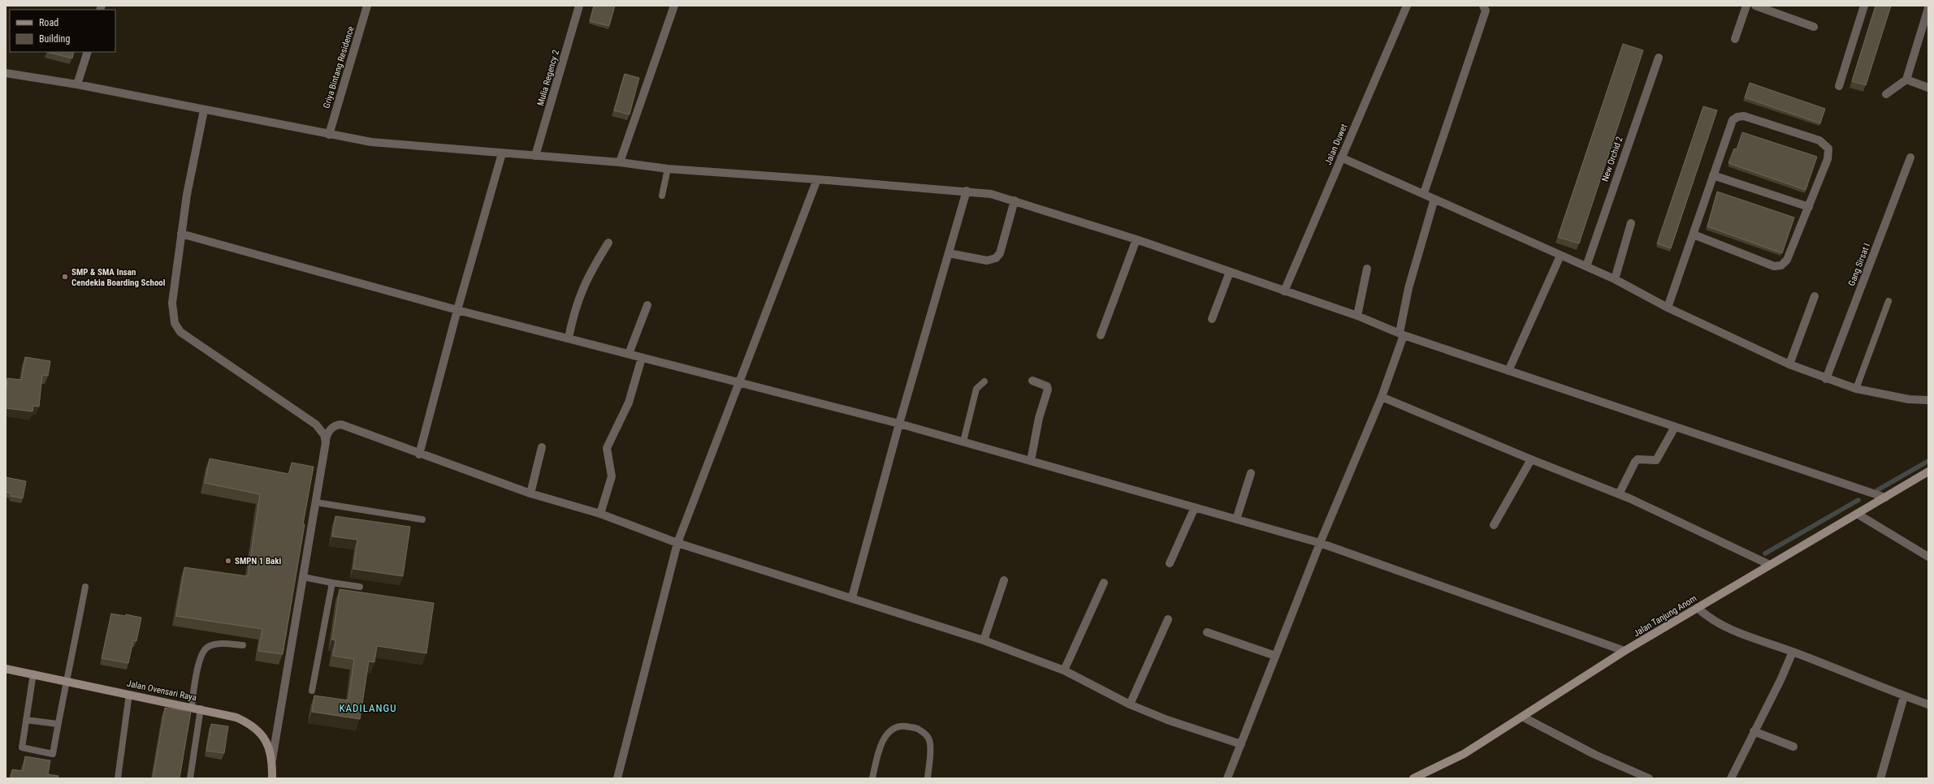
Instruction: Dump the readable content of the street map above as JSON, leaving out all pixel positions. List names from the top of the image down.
{
  "streets": {
    "main road": ["Jalan Tanjung Anom", "Jalan Ovensari Raya"],
    "street": [
      "Griya Bintang Residence",
      "Mulia Regency 2",
      "Jalan Duwet",
      "New Orchid 2",
      "Gang Sirsat I"
    ]
  },
  "districts": ["KADILANGU"],
  "places": ["SMP & SMA Insan Cendekia Boarding School", "SMPN 1 Baki"],
  "legend": ["Road", "Building"]
}
